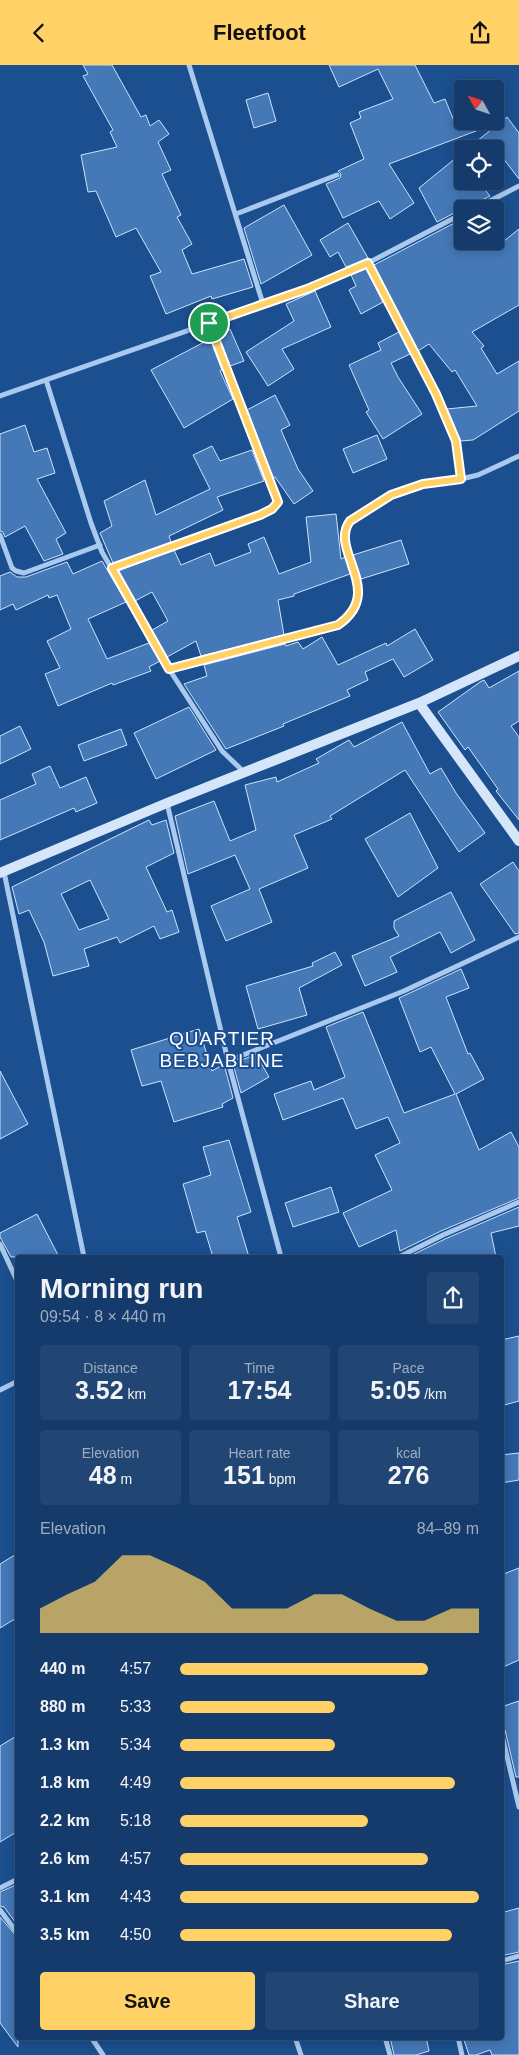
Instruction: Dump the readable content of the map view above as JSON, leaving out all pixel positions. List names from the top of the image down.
{
  "districts": ["QUARTIER BEBJABLINE"],
  "north": "top left",
  "page": {
    "header": "Fleetfoot",
    "heading": ["Morning run", "09:54 · 8 × 440 m"],
    "stats": [
      ["Distance", "3.52 km"],
      ["Time", "17:54"],
      ["Pace", "5:05 /km"],
      ["Elevation", "48 m"],
      ["Heart rate", "151 bpm"],
      ["kcal", "276"]
    ],
    "chart": ["Elevation", "84–89 m"],
    "list": [
      {
        "name": "440 m",
        "note": "4:57"
      },
      {
        "name": "880 m",
        "note": "5:33"
      },
      {
        "name": "1.3 km",
        "note": "5:34"
      },
      {
        "name": "1.8 km",
        "note": "4:49"
      },
      {
        "name": "2.2 km",
        "note": "5:18"
      },
      {
        "name": "2.6 km",
        "note": "4:57"
      },
      {
        "name": "3.1 km",
        "note": "4:43"
      },
      {
        "name": "3.5 km",
        "note": "4:50"
      }
    ],
    "buttons": ["Save", "Share"]
  }
}
